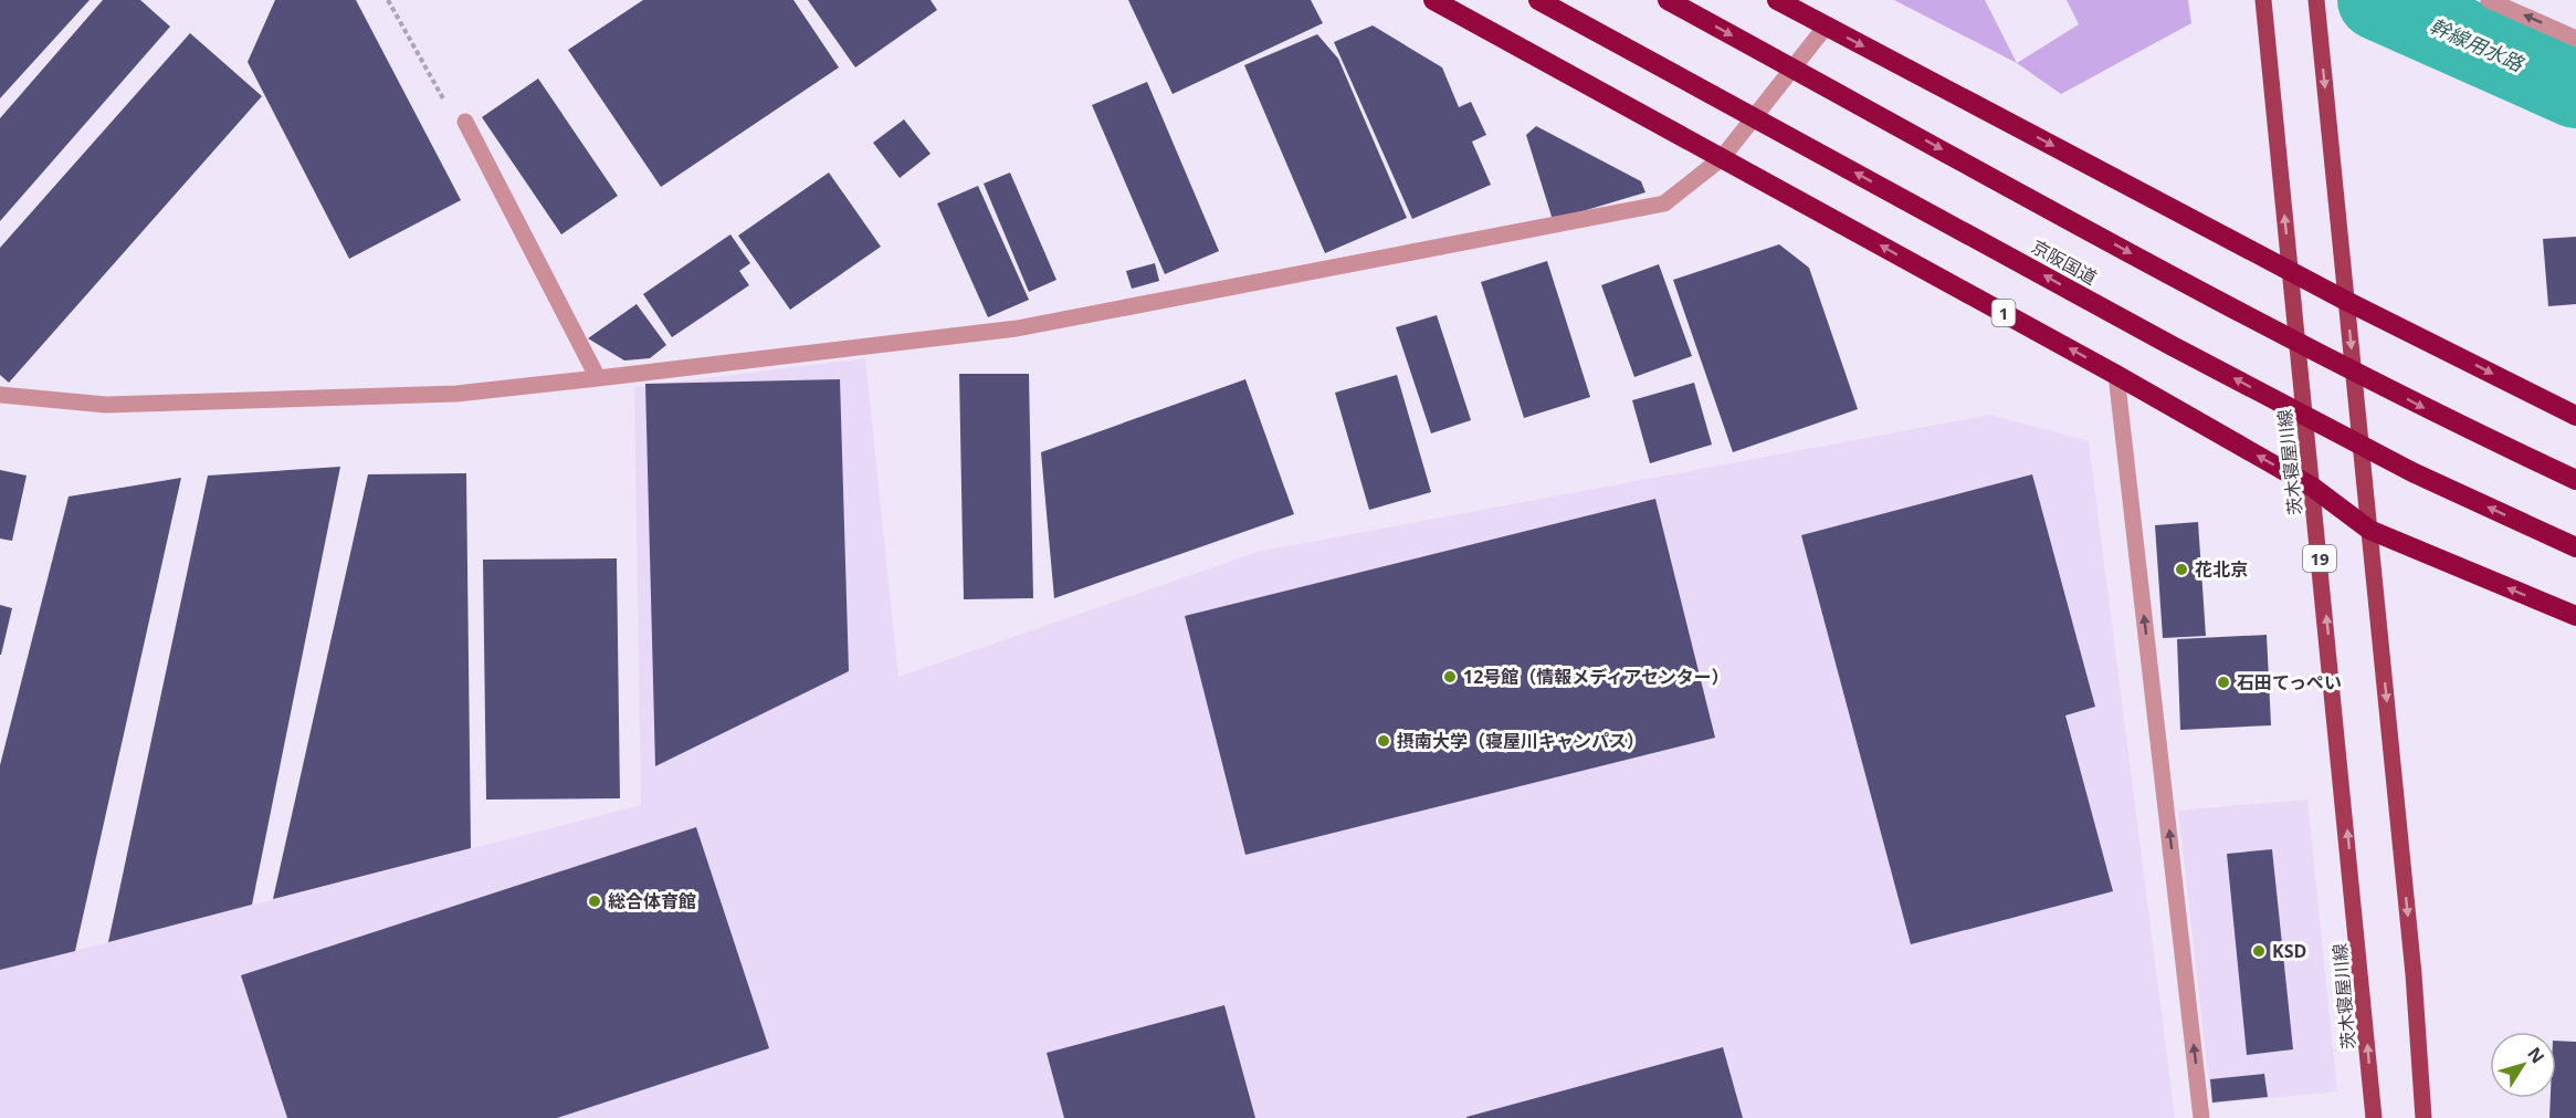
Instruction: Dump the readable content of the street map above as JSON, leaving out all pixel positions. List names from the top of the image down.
{
  "streets": {
    "highway": ["京阪国道", "1"],
    "main road": ["茨木寝屋川線", "19"]
  },
  "crossings": [
    ["1", "茨木寝屋川線"]
  ],
  "water": ["幹線用水路"],
  "places": [
    "花北京",
    "12号館（情報メディアセンター）",
    "石田てっぺい",
    "摂南大学（寝屋川キャンパス）",
    "総合体育館",
    "KSD"
  ],
  "north": "top right"
}
